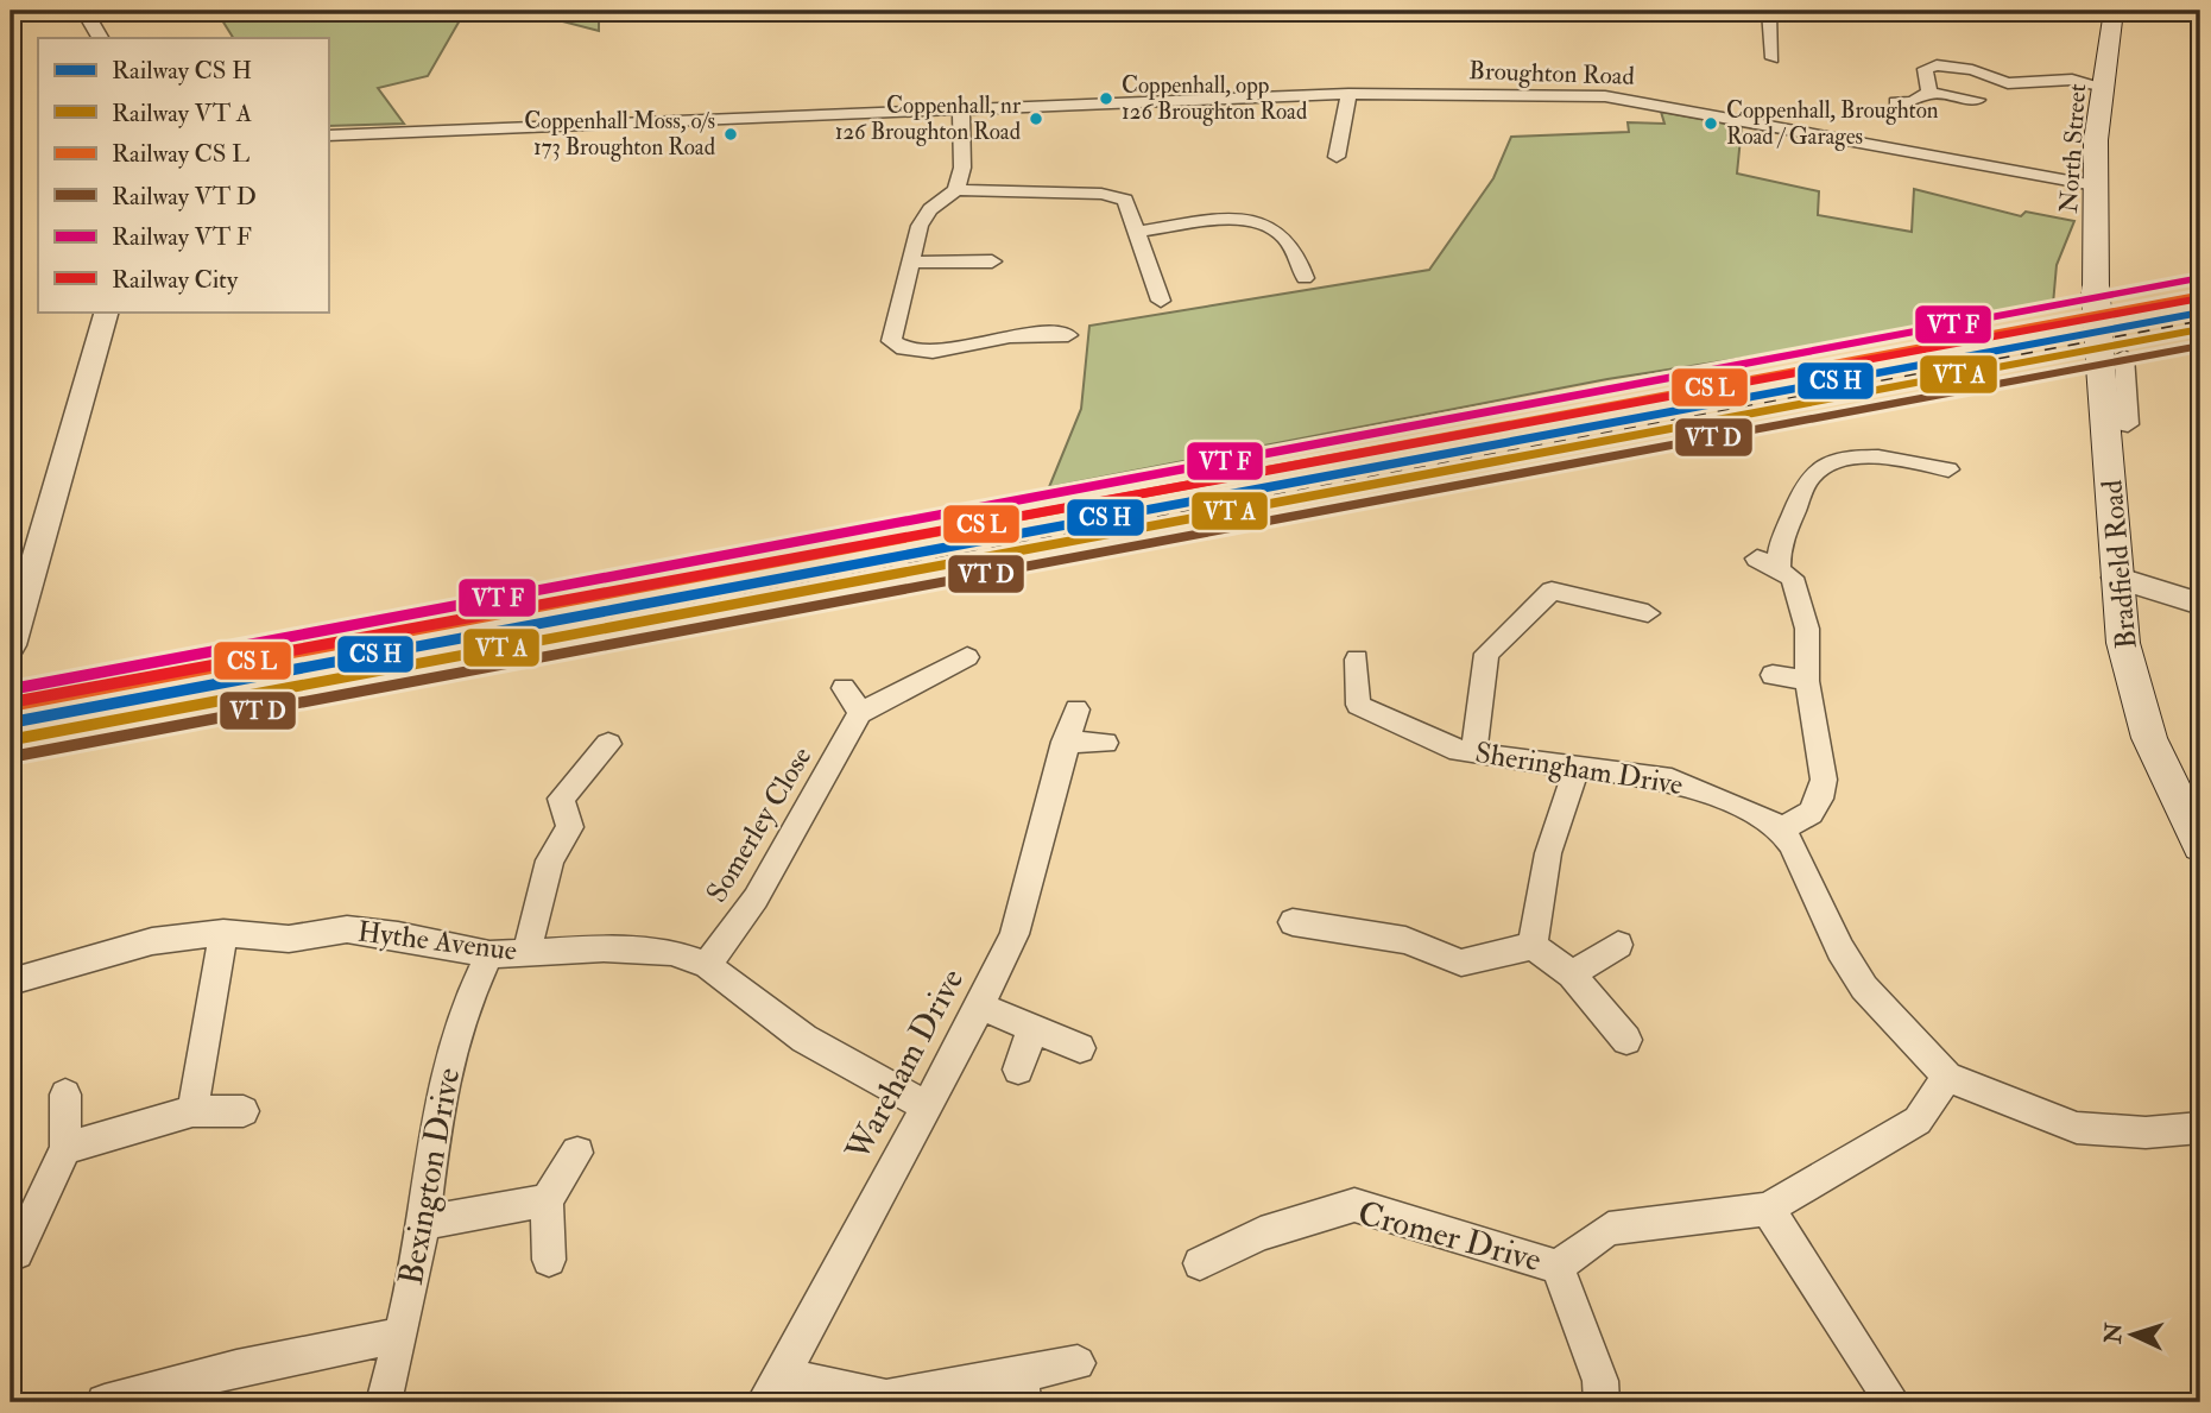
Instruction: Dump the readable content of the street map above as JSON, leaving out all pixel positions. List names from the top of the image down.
{
  "streets": {
    "main road": ["North Street", "Bradfield Road"],
    "street": [
      "Broughton Road",
      "Sheringham Drive",
      "Somerley Close",
      "Hythe Avenue",
      "Wareham Drive",
      "Bexington Drive",
      "Cromer Drive"
    ]
  },
  "crossings": [
    ["Broughton Road", "North Street"],
    ["North Street", "Bradfield Road"],
    ["Somerley Close", "Hythe Avenue"],
    ["Hythe Avenue", "Wareham Drive"],
    ["Hythe Avenue", "Bexington Drive"]
  ],
  "places": [
    "Coppenhall, opp 126 Broughton Road",
    "Coppenhall, nr 126 Broughton Road",
    "Coppenhall, Broughton Road / Garages",
    "Coppenhall Moss, o/s 173 Broughton Road"
  ],
  "lines": ["rail line City"],
  "legend": [
    "Railway CS H",
    "Railway VT A",
    "Railway CS L",
    "Railway VT D",
    "Railway VT F",
    "Railway City"
  ],
  "north": "left"
}
